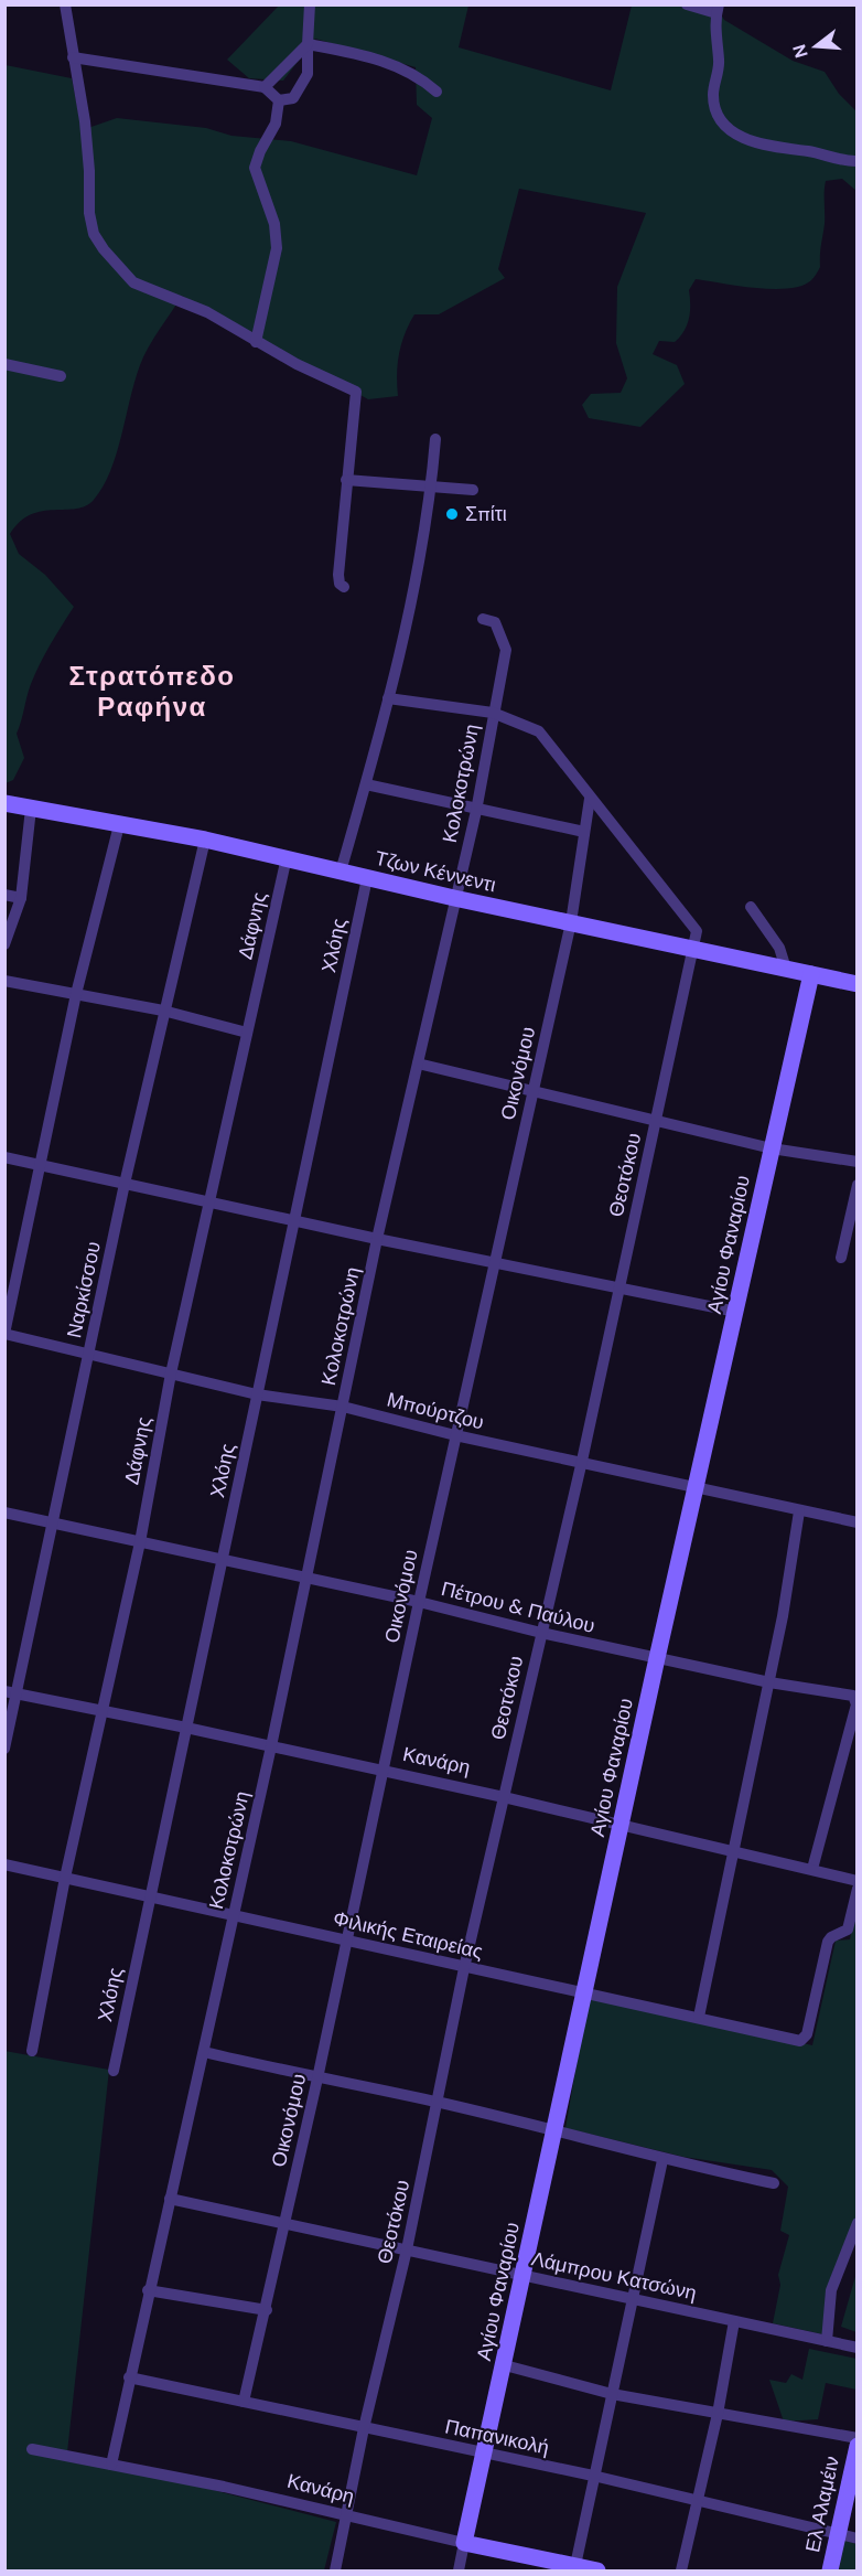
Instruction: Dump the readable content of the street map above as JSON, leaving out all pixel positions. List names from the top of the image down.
{
  "streets": {
    "street": [
      "Κολοκοτρώνη",
      "Τζων Κέννεντι",
      "Δάφνης",
      "Χλόης",
      "Οικονόμου",
      "Θεοτόκου",
      "Αγίου Φαναρίου",
      "Ναρκίσσου",
      "Μπούρτζου",
      "Πέτρου & Παύλου",
      "Κανάρη",
      "Φιλικής Εταιρείας",
      "Λάμπρου Κατσώνη",
      "Παπανικολή",
      "Ελ Αλαμέιν"
    ]
  },
  "crossings": [
    ["Κολοκοτρώνη", "Τζων Κέννεντι"],
    ["Κολοκοτρώνη", "Μπούρτζου"],
    ["Κολοκοτρώνη", "Πέτρου & Παύλου"],
    ["Κολοκοτρώνη", "Κανάρη"],
    ["Κολοκοτρώνη", "Φιλικής Εταιρείας"],
    ["Κολοκοτρώνη", "Λάμπρου Κατσώνη"],
    ["Κολοκοτρώνη", "Παπανικολή"],
    ["Τζων Κέννεντι", "Δάφνης"],
    ["Τζων Κέννεντι", "Χλόης"],
    ["Τζων Κέννεντι", "Οικονόμου"],
    ["Τζων Κέννεντι", "Θεοτόκου"],
    ["Τζων Κέννεντι", "Αγίου Φαναρίου"],
    ["Τζων Κέννεντι", "Ναρκίσσου"],
    ["Δάφνης", "Μπούρτζου"],
    ["Δάφνης", "Πέτρου & Παύλου"],
    ["Δάφνης", "Κανάρη"],
    ["Δάφνης", "Φιλικής Εταιρείας"],
    ["Χλόης", "Μπούρτζου"],
    ["Χλόης", "Πέτρου & Παύλου"],
    ["Χλόης", "Κανάρη"],
    ["Χλόης", "Φιλικής Εταιρείας"],
    ["Οικονόμου", "Μπούρτζου"],
    ["Οικονόμου", "Πέτρου & Παύλου"],
    ["Οικονόμου", "Κανάρη"],
    ["Οικονόμου", "Φιλικής Εταιρείας"],
    ["Οικονόμου", "Λάμπρου Κατσώνη"],
    ["Οικονόμου", "Παπανικολή"],
    ["Θεοτόκου", "Μπούρτζου"],
    ["Θεοτόκου", "Πέτρου & Παύλου"],
    ["Θεοτόκου", "Κανάρη"],
    ["Θεοτόκου", "Φιλικής Εταιρείας"],
    ["Θεοτόκου", "Λάμπρου Κατσώνη"],
    ["Θεοτόκου", "Παπανικολή"],
    ["Αγίου Φαναρίου", "Μπούρτζου"],
    ["Αγίου Φαναρίου", "Πέτρου & Παύλου"],
    ["Αγίου Φαναρίου", "Κανάρη"],
    ["Αγίου Φαναρίου", "Φιλικής Εταιρείας"],
    ["Αγίου Φαναρίου", "Λάμπρου Κατσώνη"],
    ["Αγίου Φαναρίου", "Παπανικολή"],
    ["Ναρκίσσου", "Μπούρτζου"],
    ["Ναρκίσσου", "Πέτρου & Παύλου"],
    ["Ναρκίσσου", "Κανάρη"],
    ["Πέτρου & Παύλου", "Κανάρη"],
    ["Παπανικολή", "Ελ Αλαμέιν"]
  ],
  "districts": ["Στρατόπεδο Ραφήνα"],
  "places": ["Σπίτι"],
  "north": "left"
}
